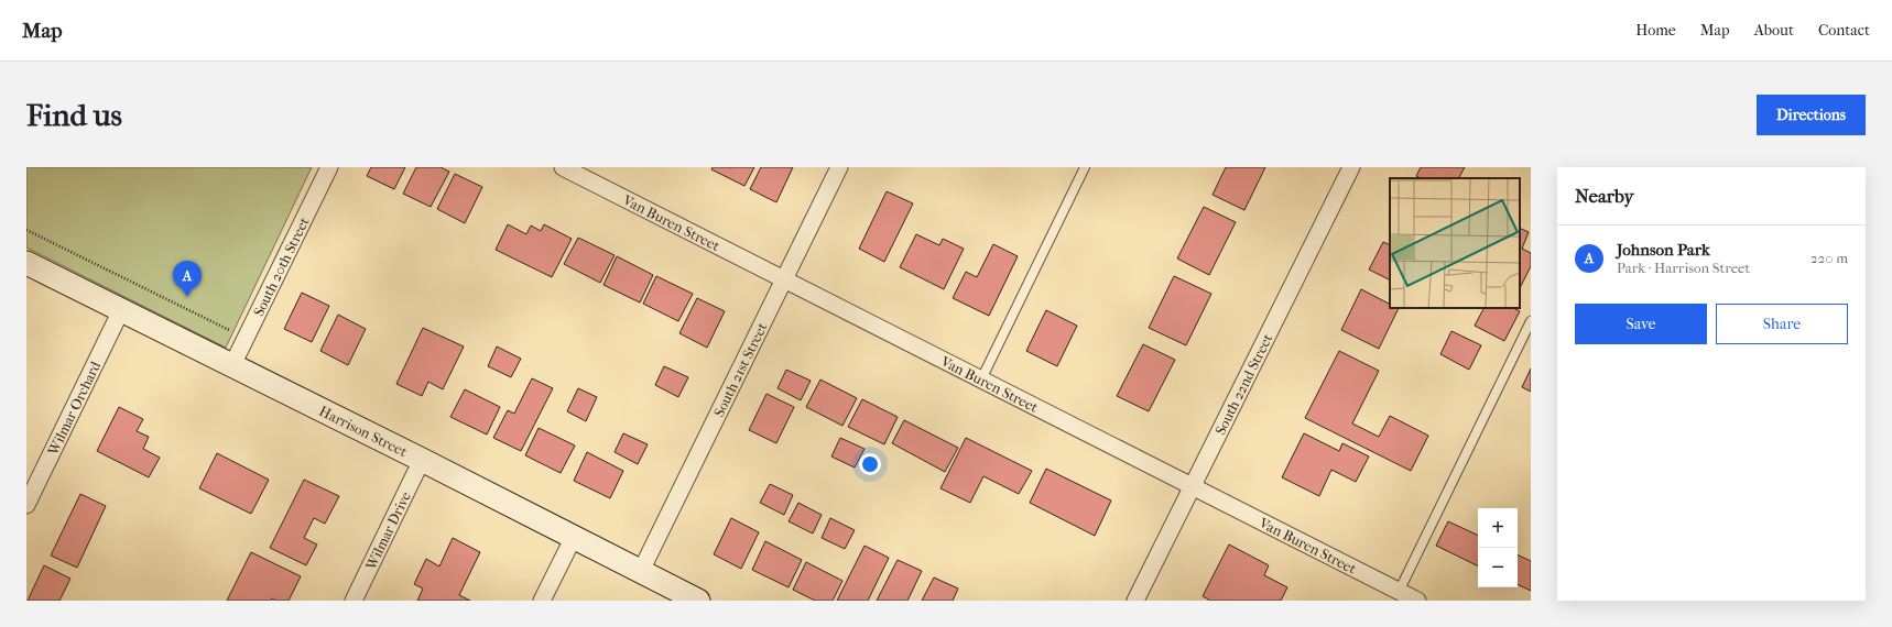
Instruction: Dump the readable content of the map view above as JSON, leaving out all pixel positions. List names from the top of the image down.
{
  "streets": {
    "street": [
      "Van Buren Street",
      "South 20th Street",
      "South 21st Street",
      "South 22nd Street",
      "Wilmar Orchard",
      "Harrison Street",
      "Wilmar Drive"
    ]
  },
  "crossings": [
    ["Van Buren Street", "South 21st Street"],
    ["Van Buren Street", "South 22nd Street"],
    ["South 20th Street", "Harrison Street"],
    ["South 21st Street", "Harrison Street"],
    ["Wilmar Orchard", "Harrison Street"],
    ["Harrison Street", "Wilmar Drive"]
  ],
  "page": {
    "header": "Map",
    "nav": [
      "Home",
      "Map",
      "About",
      "Contact"
    ],
    "buttons": [
      "Directions",
      ["Save", "Share"]
    ],
    "title": "Find us",
    "heading": "Nearby",
    "list": [
      {
        "mark": "A",
        "name": "Johnson Park",
        "note": "Park · Harrison Street",
        "value": "220 m"
      }
    ],
    "pins": "A",
    "map_buttons": ["+", "−"]
  }
}
